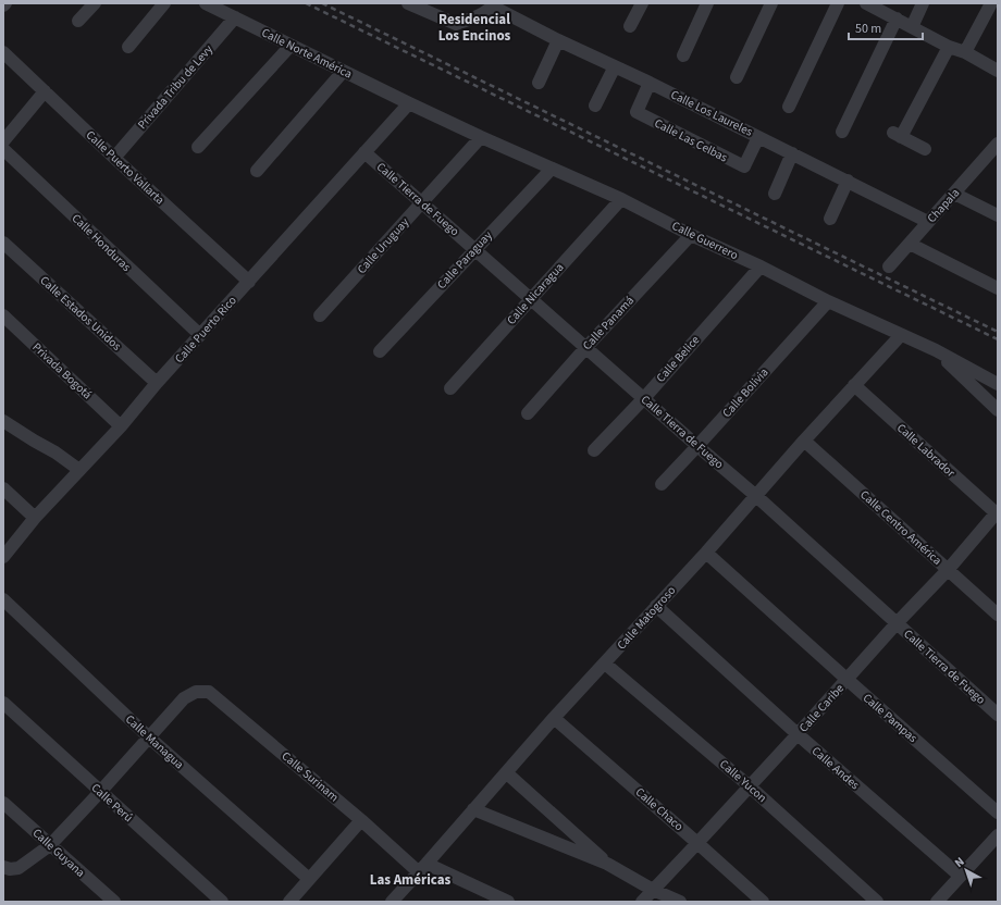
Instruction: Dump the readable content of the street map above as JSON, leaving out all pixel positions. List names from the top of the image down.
{
  "streets": {
    "street": [
      "Calle Norte América",
      "Privada Tribu de Levy",
      "Calle Los Laureles",
      "Calle Las Celbas",
      "Calle Puerto Vallarta",
      "Calle Tierra de Fuego",
      "Chapala",
      "Calle Guerrero",
      "Calle Honduras",
      "Calle Uruguay",
      "Calle Paraguay",
      "Calle Nicaragua",
      "Calle Estados Unidos",
      "Calle Panamá",
      "Calle Puerto Rico",
      "Calle Belice",
      "Privada Bogotá",
      "Calle Bolivia",
      "Calle Labrador",
      "Calle Centro América",
      "Calle Matogroso",
      "Calle Caribe",
      "Calle Pampas",
      "Calle Managua",
      "Calle Andes",
      "Calle Surinam",
      "Calle Yucon",
      "Calle Perú",
      "Calle Chaco",
      "Calle Guyana"
    ]
  },
  "crossings": [
    ["Calle Norte América", "Privada Tribu de Levy"],
    ["Calle Norte América", "Calle Guerrero"],
    ["Calle Norte América", "Calle Puerto Rico"],
    ["Privada Tribu de Levy", "Calle Puerto Vallarta"],
    ["Calle Los Laureles", "Calle Las Celbas"],
    ["Calle Los Laureles", "Chapala"],
    ["Calle Puerto Vallarta", "Calle Puerto Rico"],
    ["Calle Tierra de Fuego", "Calle Uruguay"],
    ["Calle Tierra de Fuego", "Calle Paraguay"],
    ["Calle Tierra de Fuego", "Calle Nicaragua"],
    ["Calle Tierra de Fuego", "Calle Panamá"],
    ["Calle Tierra de Fuego", "Calle Puerto Rico"],
    ["Calle Tierra de Fuego", "Calle Belice"],
    ["Calle Tierra de Fuego", "Calle Bolivia"],
    ["Calle Tierra de Fuego", "Calle Matogroso"],
    ["Calle Tierra de Fuego", "Calle Caribe"],
    ["Calle Guerrero", "Calle Uruguay"],
    ["Calle Guerrero", "Calle Paraguay"],
    ["Calle Guerrero", "Calle Nicaragua"],
    ["Calle Guerrero", "Calle Panamá"],
    ["Calle Guerrero", "Calle Puerto Rico"],
    ["Calle Guerrero", "Calle Belice"],
    ["Calle Guerrero", "Calle Bolivia"],
    ["Calle Guerrero", "Calle Matogroso"],
    ["Calle Honduras", "Calle Puerto Rico"],
    ["Calle Estados Unidos", "Calle Puerto Rico"],
    ["Calle Puerto Rico", "Privada Bogotá"],
    ["Calle Labrador", "Calle Matogroso"],
    ["Calle Labrador", "Calle Caribe"],
    ["Calle Centro América", "Calle Matogroso"],
    ["Calle Centro América", "Calle Caribe"],
    ["Calle Matogroso", "Calle Pampas"],
    ["Calle Matogroso", "Calle Andes"],
    ["Calle Matogroso", "Calle Surinam"],
    ["Calle Matogroso", "Calle Yucon"],
    ["Calle Matogroso", "Calle Chaco"],
    ["Calle Caribe", "Calle Pampas"],
    ["Calle Caribe", "Calle Andes"],
    ["Calle Caribe", "Calle Yucon"],
    ["Calle Caribe", "Calle Chaco"],
    ["Calle Managua", "Calle Surinam"]
  ],
  "districts": ["Residencial Los Encinos", "Las Américas"],
  "scale_bar": "50 m",
  "north": "top left"
}
